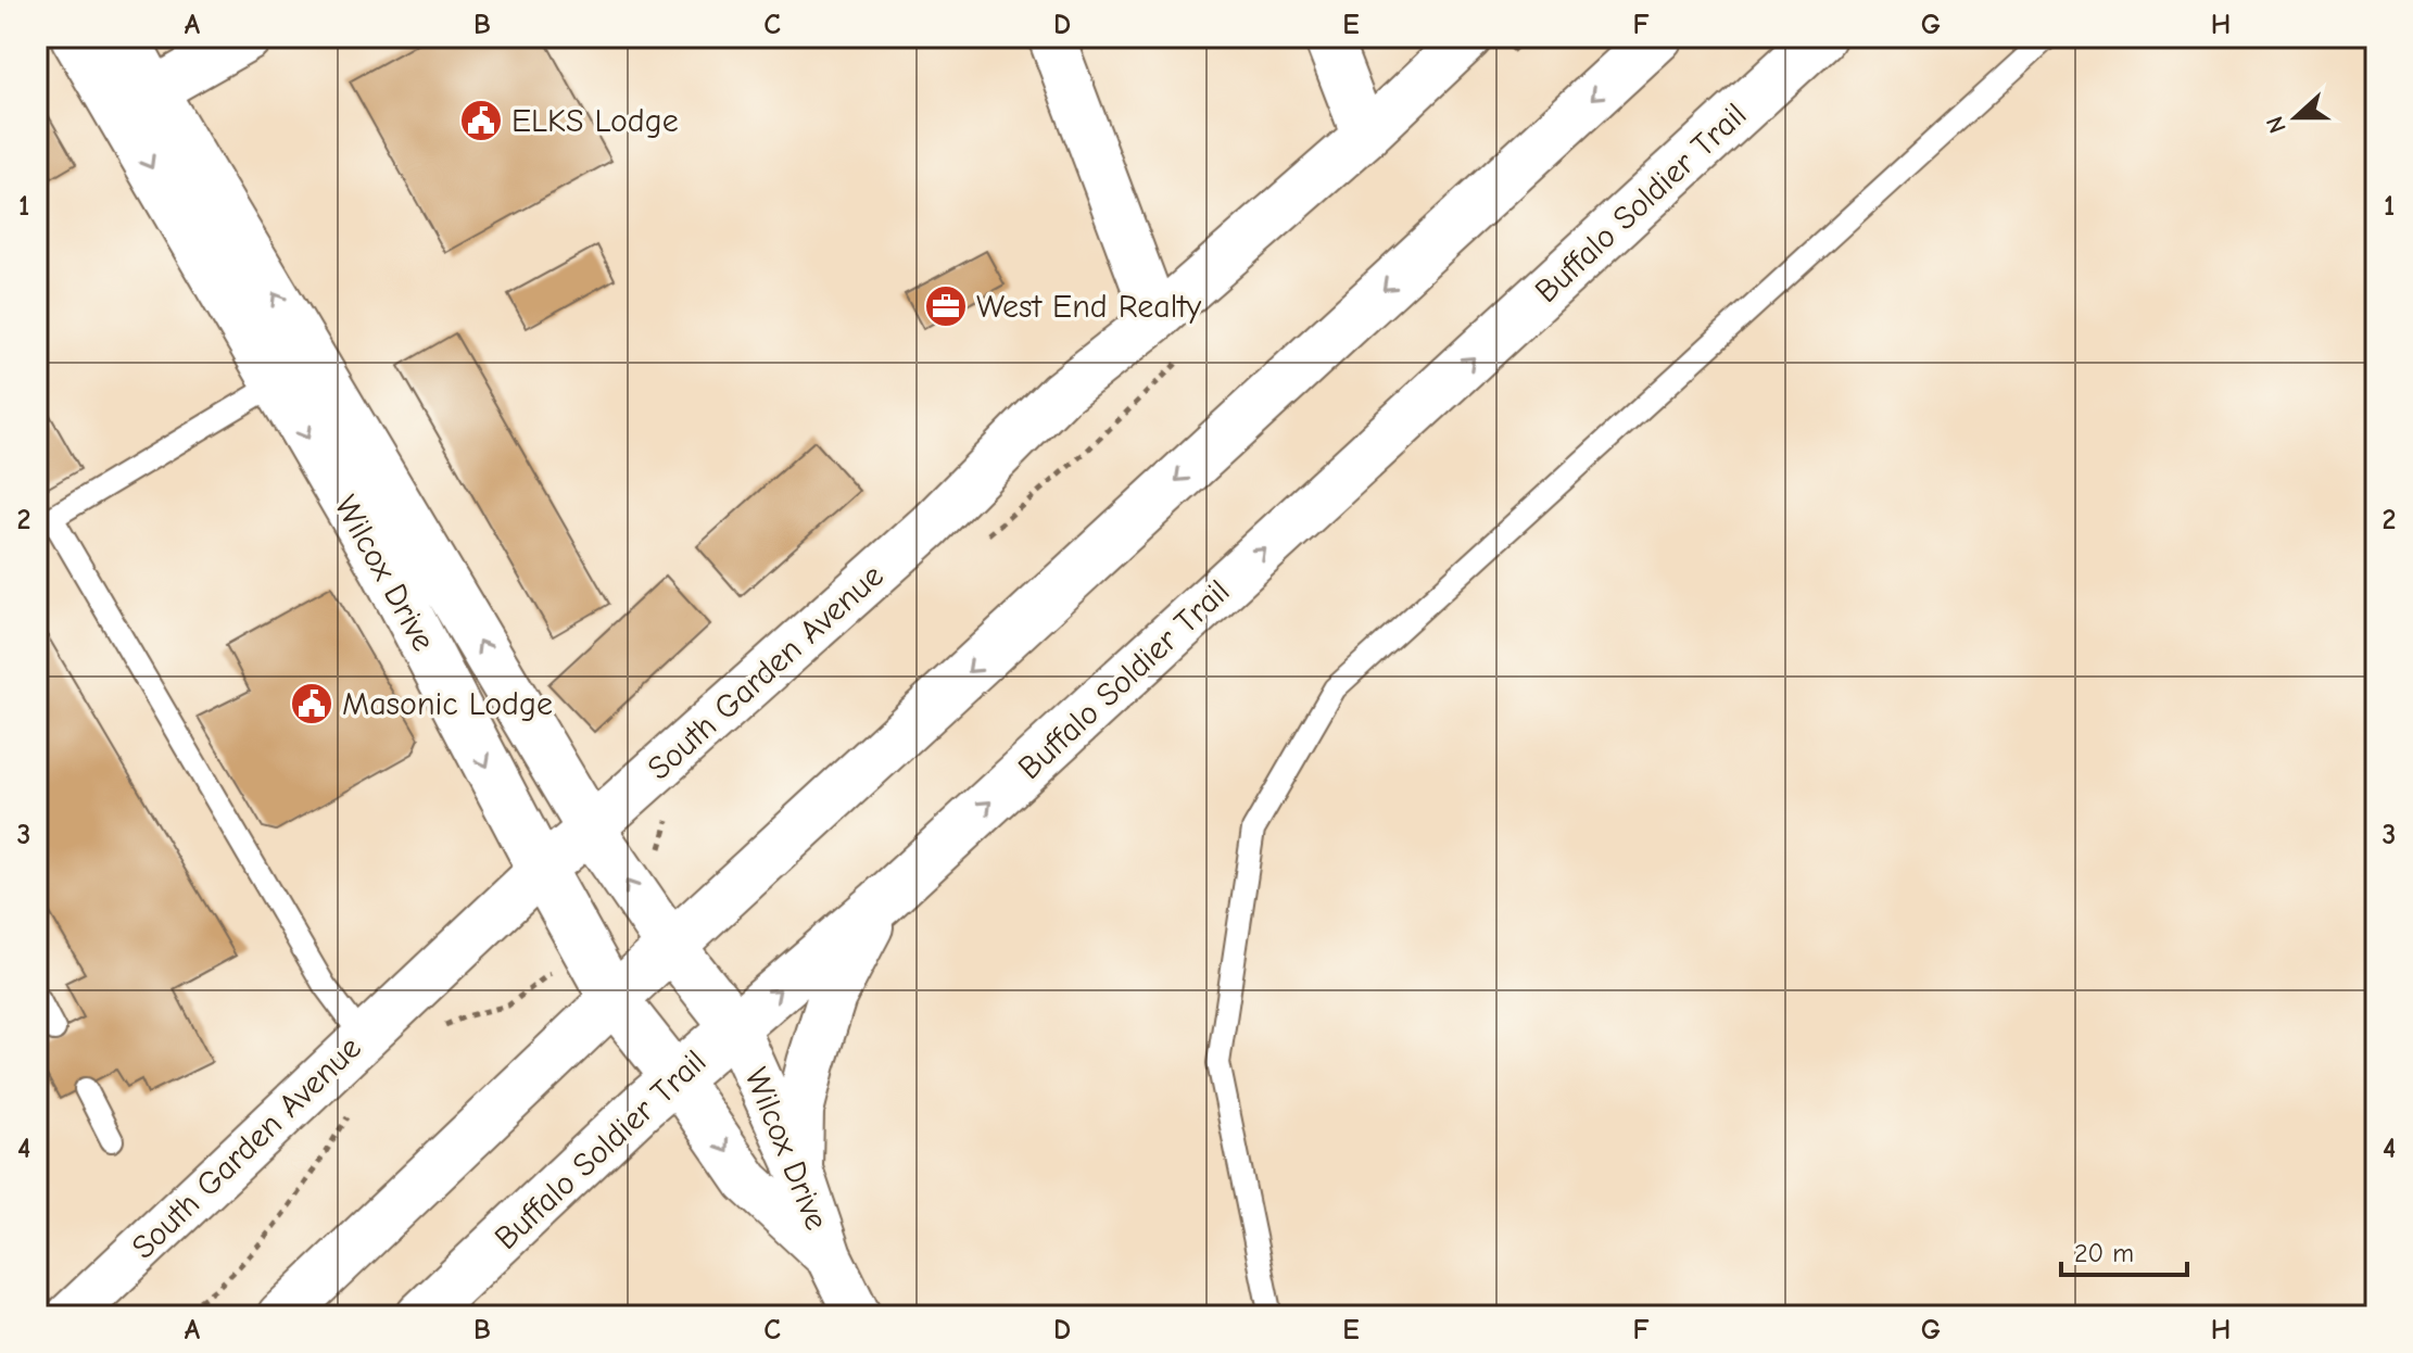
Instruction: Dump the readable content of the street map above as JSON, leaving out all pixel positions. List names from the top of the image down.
{
  "streets": {
    "main road": ["Buffalo Soldier Trail", "Wilcox Drive"],
    "street": ["South Garden Avenue"]
  },
  "crossings": [
    ["Buffalo Soldier Trail", "Wilcox Drive"],
    ["Wilcox Drive", "South Garden Avenue"]
  ],
  "places": {
    "public building": ["ELKS Lodge", "Masonic Lodge"],
    "office": ["West End Realty"]
  },
  "scale_bar": "20 m",
  "north": "left",
  "grid": {
    "columns": [
      "A",
      "B",
      "C",
      "D",
      "E",
      "F",
      "G",
      "H"
    ],
    "rows": [
      "1",
      "2",
      "3",
      "4"
    ]
  }
}
